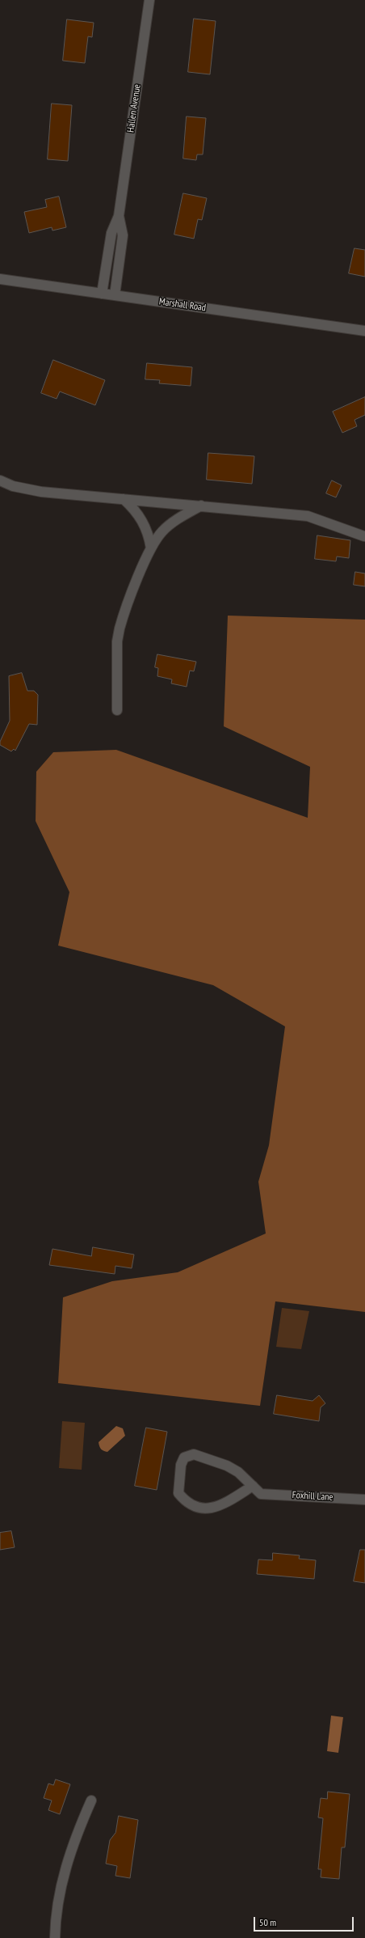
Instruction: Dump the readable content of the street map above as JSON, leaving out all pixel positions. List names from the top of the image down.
{
  "streets": {
    "street": ["Hallen Avenue", "Marshall Road", "Foxhill Lane"]
  },
  "crossings": [
    ["Hallen Avenue", "Marshall Road"]
  ],
  "scale_bar": "50 m"
}
